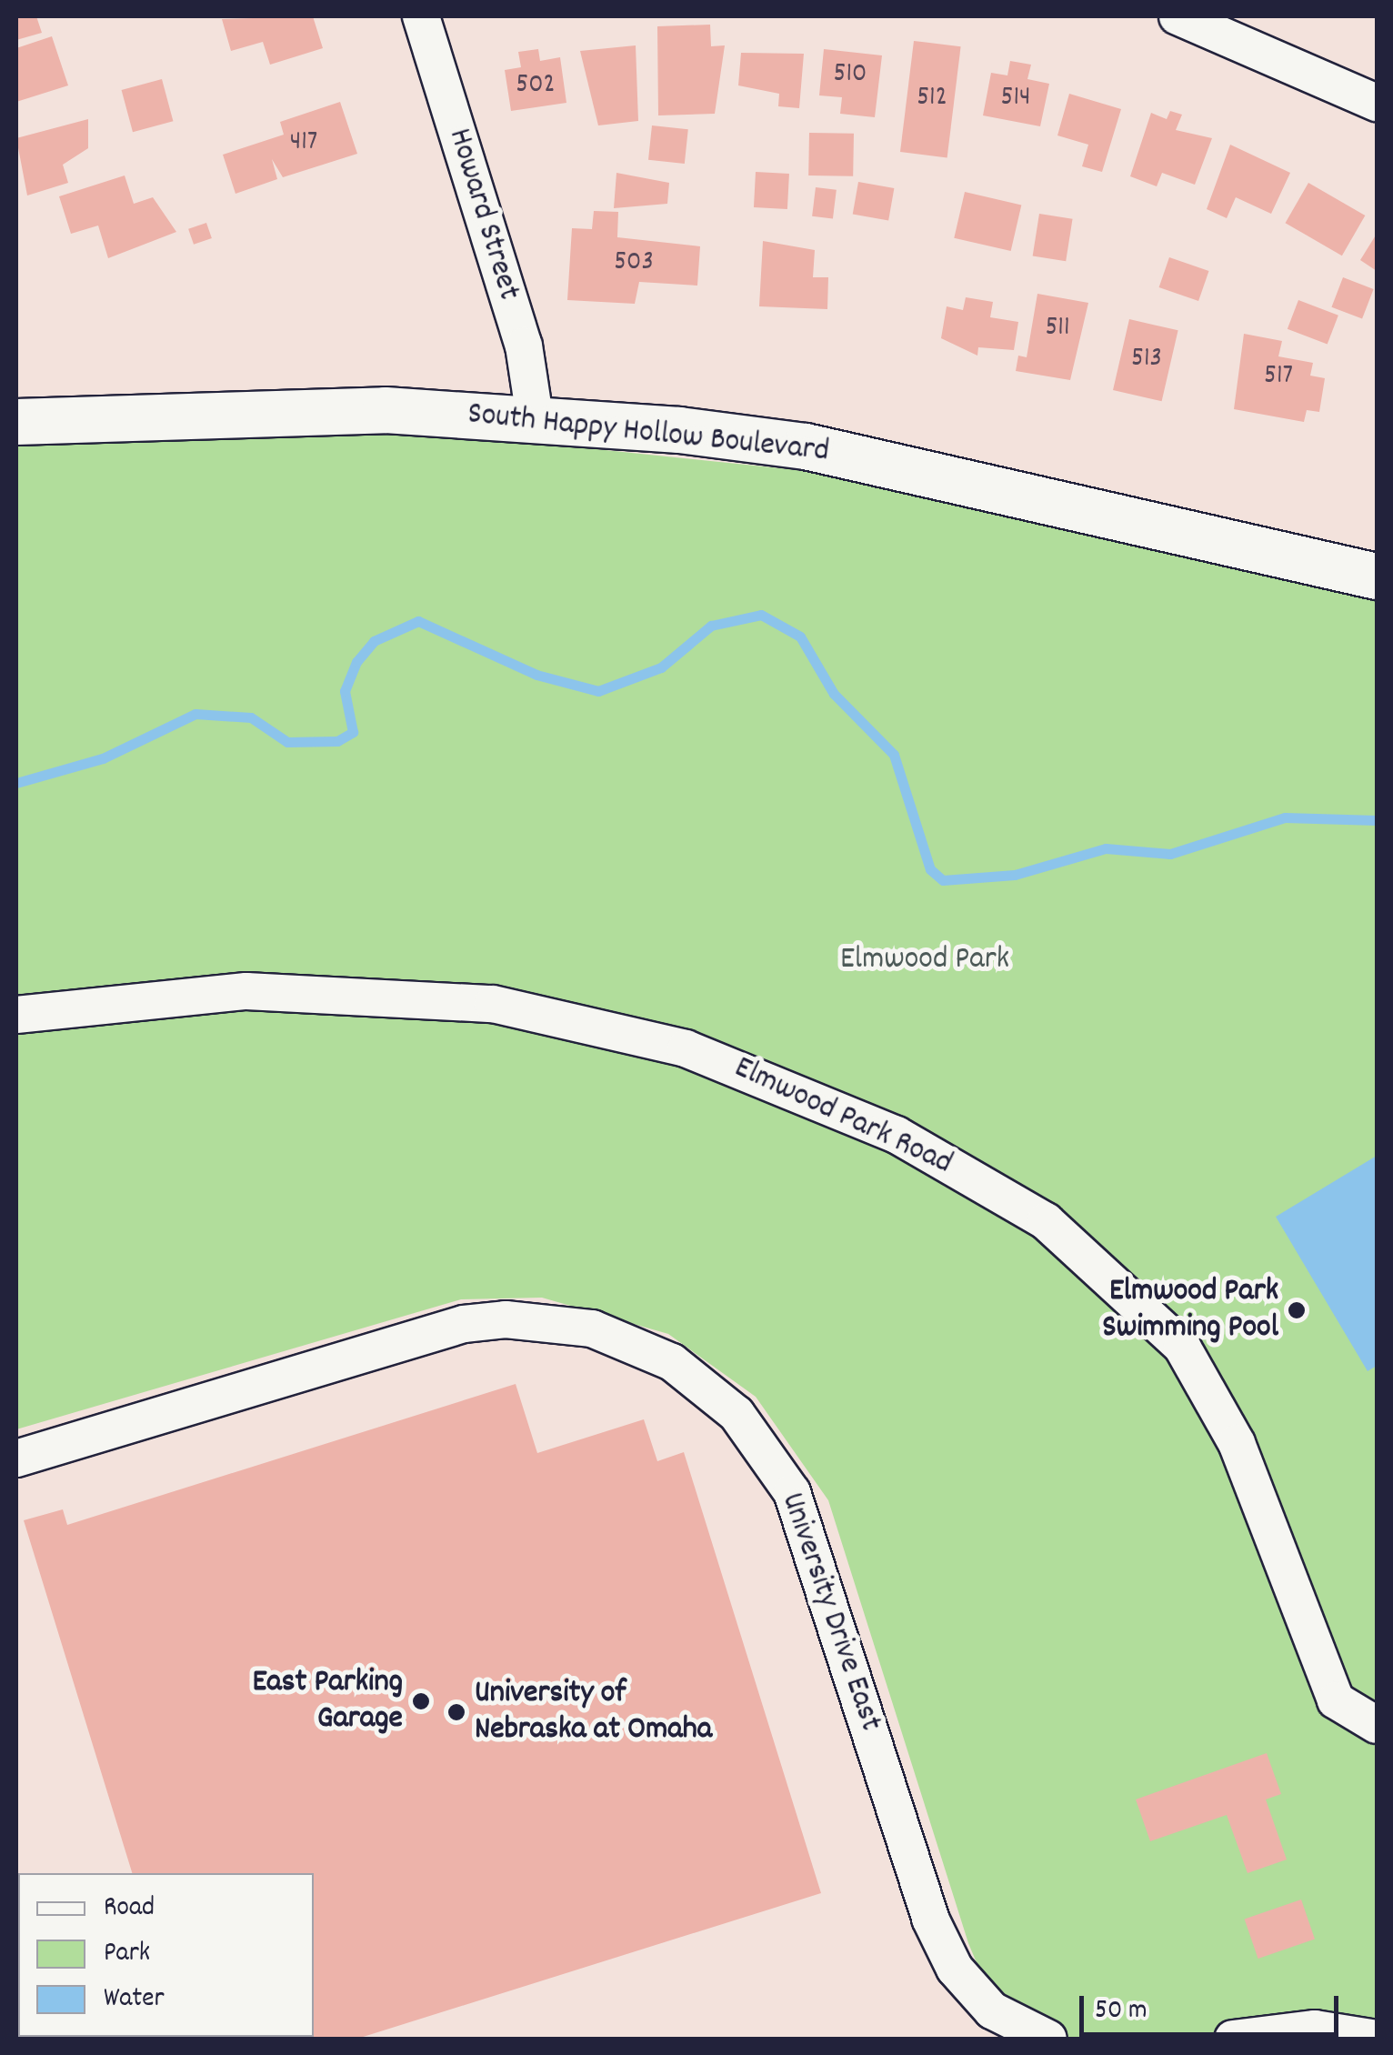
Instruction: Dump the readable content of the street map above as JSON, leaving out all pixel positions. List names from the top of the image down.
{
  "streets": {
    "street": [
      "Howard Street",
      "South Happy Hollow Boulevard",
      "Elmwood Park Road",
      "University Drive East"
    ]
  },
  "crossings": [
    ["Howard Street", "South Happy Hollow Boulevard"]
  ],
  "parks": ["Elmwood Park"],
  "places": ["Elmwood Park Swimming Pool", "East Parking Garage", "University of Nebraska at Omaha"],
  "house_numbers": [
    "510",
    "502",
    "512",
    "514",
    "417",
    "503",
    "511",
    "513",
    "517"
  ],
  "legend": ["Road", "Park", "Water"],
  "scale_bar": "50 m"
}
